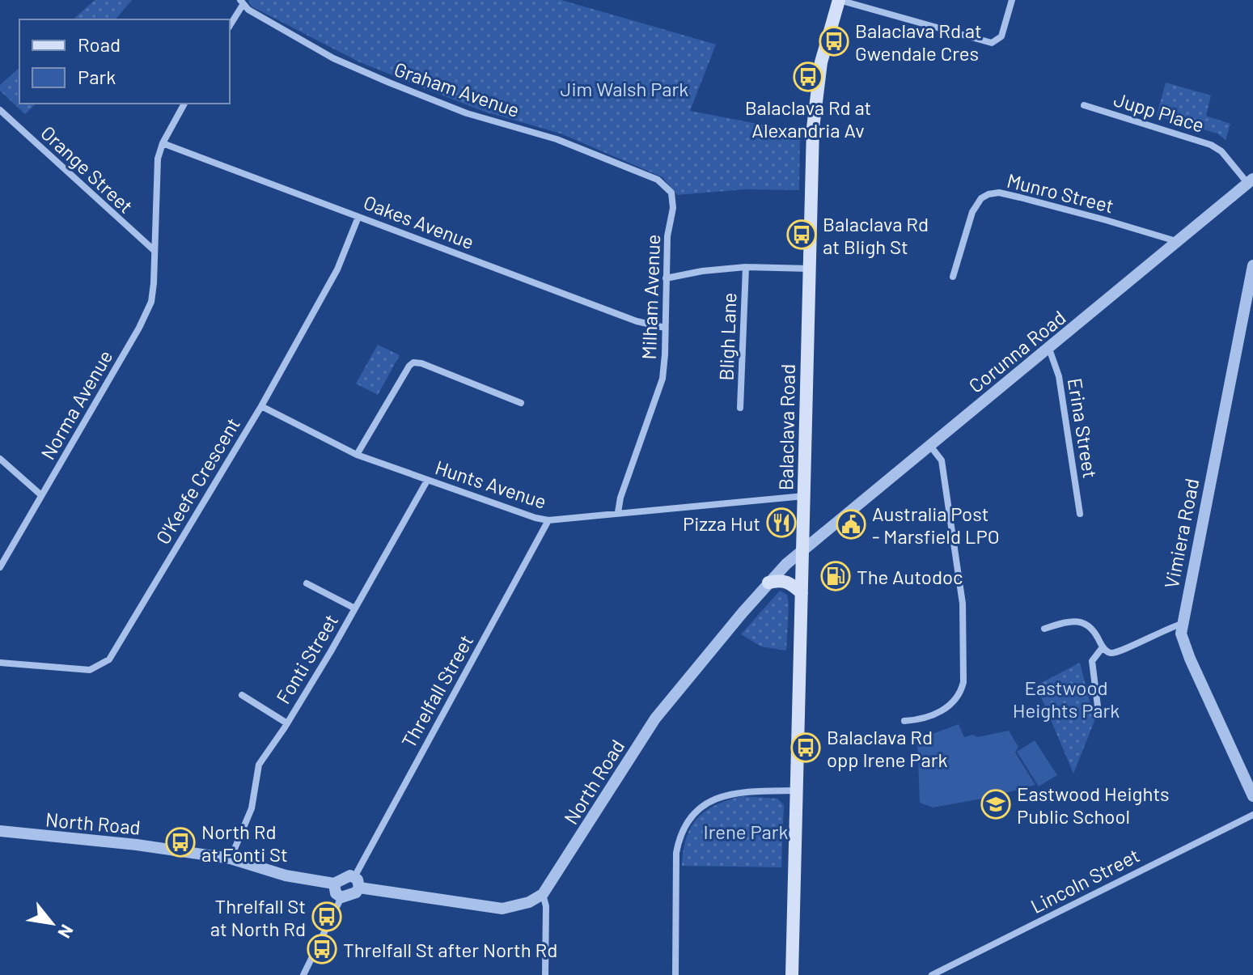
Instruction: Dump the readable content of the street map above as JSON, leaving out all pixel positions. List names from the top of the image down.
{
  "streets": {
    "main road": ["Balaclava Road"],
    "street": [
      "Graham Avenue",
      "Jupp Place",
      "Orange Street",
      "Munro Street",
      "Oakes Avenue",
      "Milham Avenue",
      "Bligh Lane",
      "Corunna Road",
      "Norma Avenue",
      "Erina Street",
      "O'Keefe Crescent",
      "Hunts Avenue",
      "Vimiera Road",
      "Fonti Street",
      "Threlfall Street",
      "North Road",
      "Lincoln Street"
    ]
  },
  "crossings": [
    ["Graham Avenue", "Milham Avenue"],
    ["Jupp Place", "Corunna Road"],
    ["Orange Street", "Norma Avenue"],
    ["Munro Street", "Corunna Road"],
    ["Oakes Avenue", "Milham Avenue"],
    ["Oakes Avenue", "Norma Avenue"],
    ["Oakes Avenue", "O'Keefe Crescent"],
    ["Milham Avenue", "Hunts Avenue"],
    ["Corunna Road", "Balaclava Road"],
    ["Corunna Road", "Erina Street"],
    ["Corunna Road", "North Road"],
    ["Balaclava Road", "Hunts Avenue"],
    ["Balaclava Road", "North Road"],
    ["O'Keefe Crescent", "Hunts Avenue"],
    ["Hunts Avenue", "Fonti Street"],
    ["Hunts Avenue", "Threlfall Street"],
    ["Fonti Street", "North Road"],
    ["Threlfall Street", "North Road"]
  ],
  "parks": ["Jim Walsh Park", "Eastwood Heights Park", "Irene Park"],
  "places": {
    "bus stop": [
      "Balaclava Rd at Gwendale Cres",
      "Balaclava Rd at Alexandria Av",
      "Balaclava Rd at Bligh St",
      "Balaclava Rd opp Irene Park",
      "North Rd at Fonti St",
      "Threlfall St at North Rd",
      "Threlfall St after North Rd"
    ],
    "restaurant": ["Pizza Hut"],
    "public building": ["Australia Post - Marsfield LPO"],
    "fuel station": ["The Autodoc"],
    "school or university": ["Eastwood Heights Public School"]
  },
  "legend": ["Road", "Park"],
  "north": "bottom right"
}
